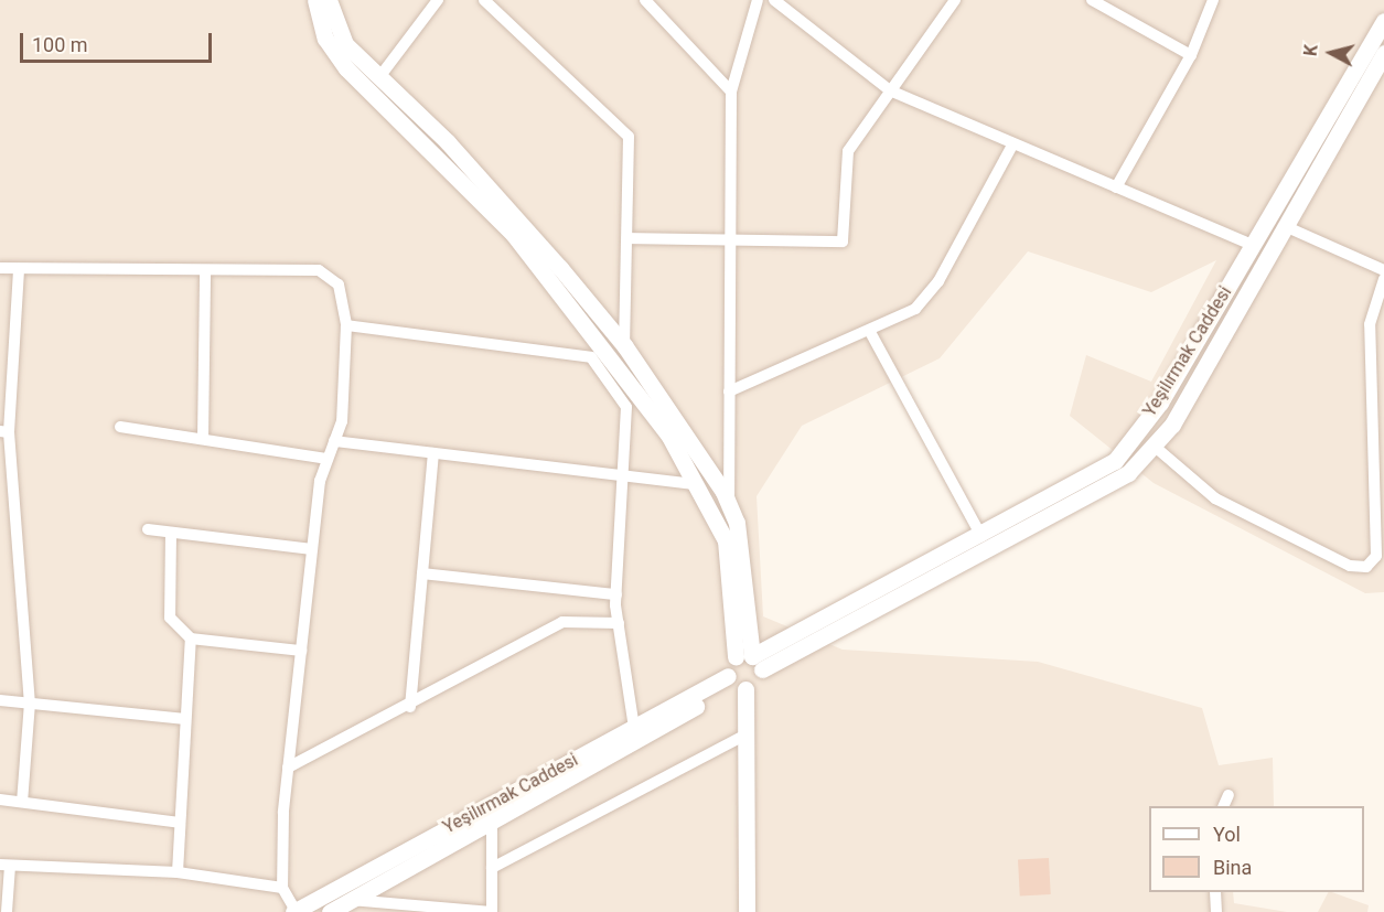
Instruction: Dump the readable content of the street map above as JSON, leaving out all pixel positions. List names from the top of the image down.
{
  "streets": {
    "main road": ["Yeşilırmak Caddesi"]
  },
  "legend": ["Yol", "Bina"],
  "scale_bar": "100 m",
  "north": "left"
}
